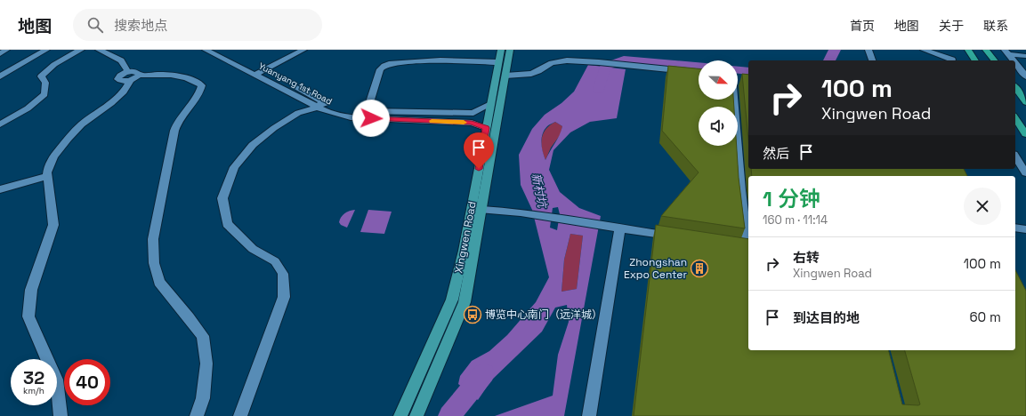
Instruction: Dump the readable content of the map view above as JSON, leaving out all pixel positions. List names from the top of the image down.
{
  "streets": {
    "main road": ["Xingwen Road"],
    "street": ["Yuanyang 1st Road"]
  },
  "crossings": [
    ["Yuanyang 1st Road", "Xingwen Road"]
  ],
  "water": ["新村坑"],
  "places": {
    "building": ["Zhongshan Expo Center"],
    "bus stop": ["博览中心南门（远洋城）"]
  },
  "north": "right",
  "page": {
    "header": "地图",
    "search": "搜索地点",
    "nav": [
      "首页",
      "地图",
      "关于",
      "联系"
    ],
    "turn": ["100 m", "Xingwen Road"],
    "then": "然后",
    "heading": ["1 分钟", "160 m · 11:14"],
    "list": [
      {
        "name": "右转",
        "note": "Xingwen Road",
        "value": "100 m"
      },
      {
        "name": "到达目的地",
        "value": "60 m"
      }
    ],
    "speed": "32 km/h",
    "limit": "40"
  }
}
